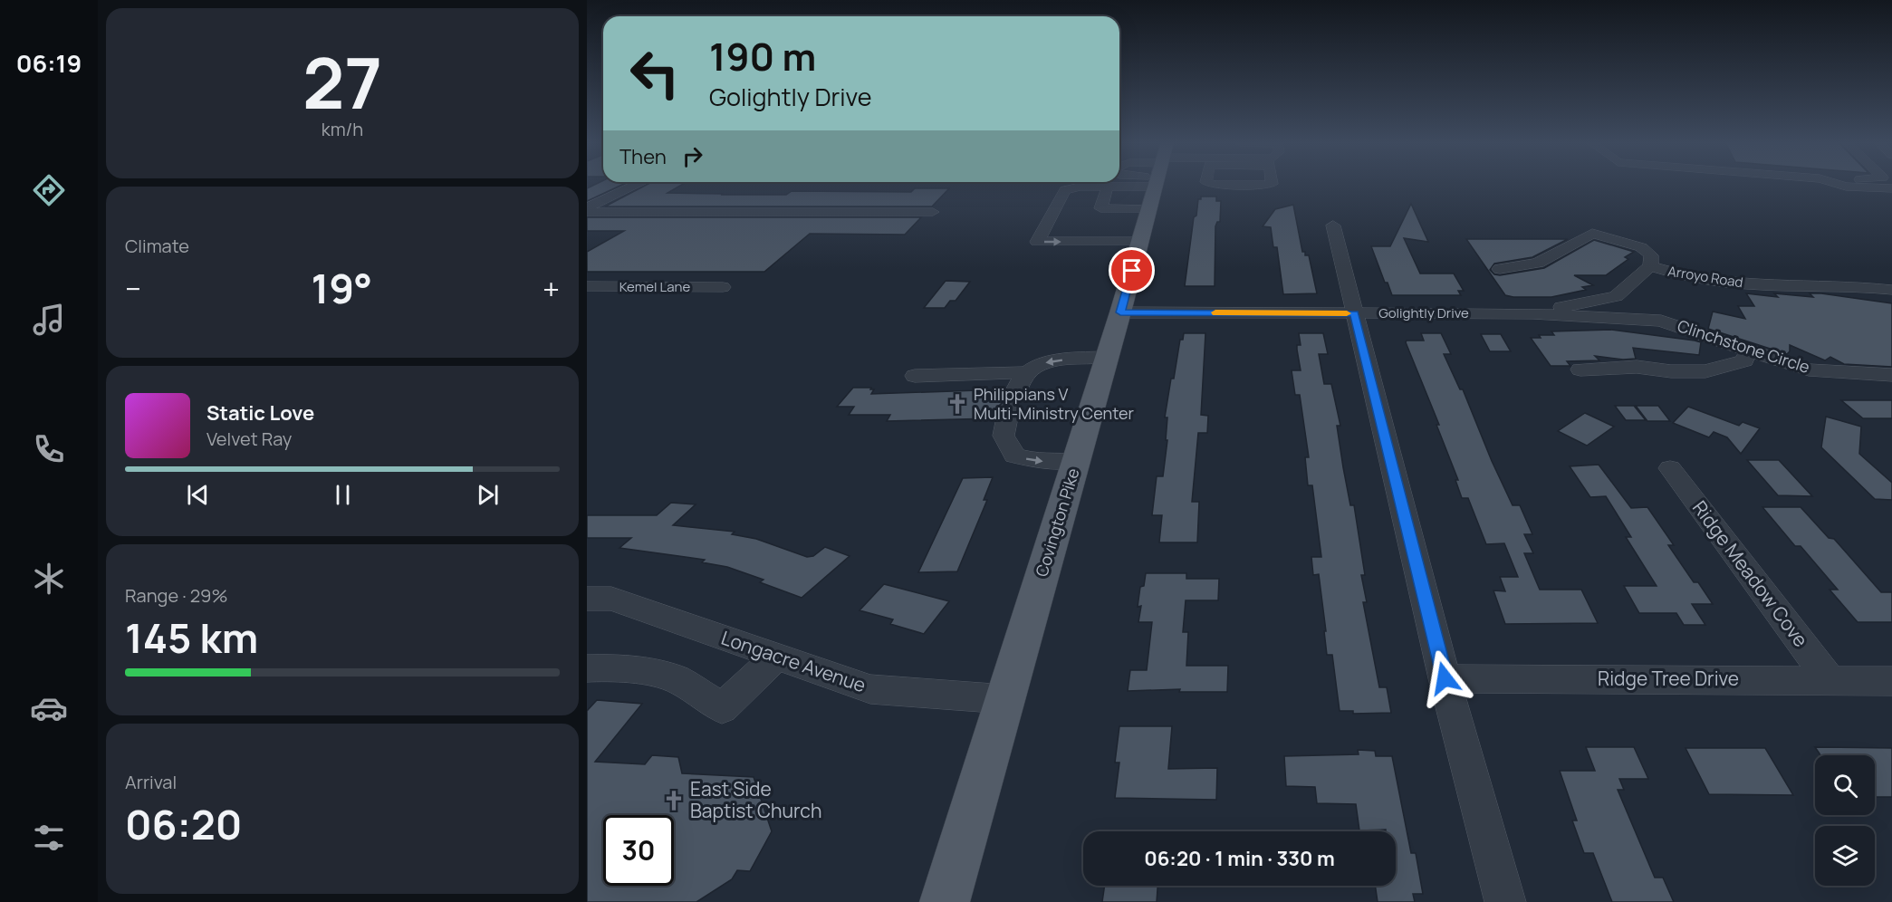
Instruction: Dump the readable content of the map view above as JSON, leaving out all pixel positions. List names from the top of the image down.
{
  "streets": {
    "main road": ["Covington Pike"],
    "street": [
      "Arroyo Road",
      "Kemel Lane",
      "Golightly Drive",
      "Clinchstone Circle",
      "Ridge Meadow Cove",
      "Longacre Avenue",
      "Ridge Tree Drive"
    ]
  },
  "crossings": [
    ["Arroyo Road", "Golightly Drive"],
    ["Arroyo Road", "Clinchstone Circle"],
    ["Golightly Drive", "Clinchstone Circle"],
    ["Golightly Drive", "Covington Pike"],
    ["Covington Pike", "Longacre Avenue"],
    ["Ridge Meadow Cove", "Ridge Tree Drive"]
  ],
  "places": {
    "church": ["Philippians V Multi-Ministry Center", "East Side Baptist Church"]
  },
  "page": {
    "tabs": "06:19",
    "tile": [
      ["27", "km/h"],
      "Climate",
      ["Range · 29%", "145 km"],
      ["Arrival", "06:20"]
    ],
    "turn": ["190 m", "Golightly Drive"],
    "then": "Then",
    "heat": ["−", "19°", "+"],
    "song": ["Static Love", "Velvet Ray"],
    "limit": "30",
    "trip": "06:20 · 1 min · 330 m"
  }
}
